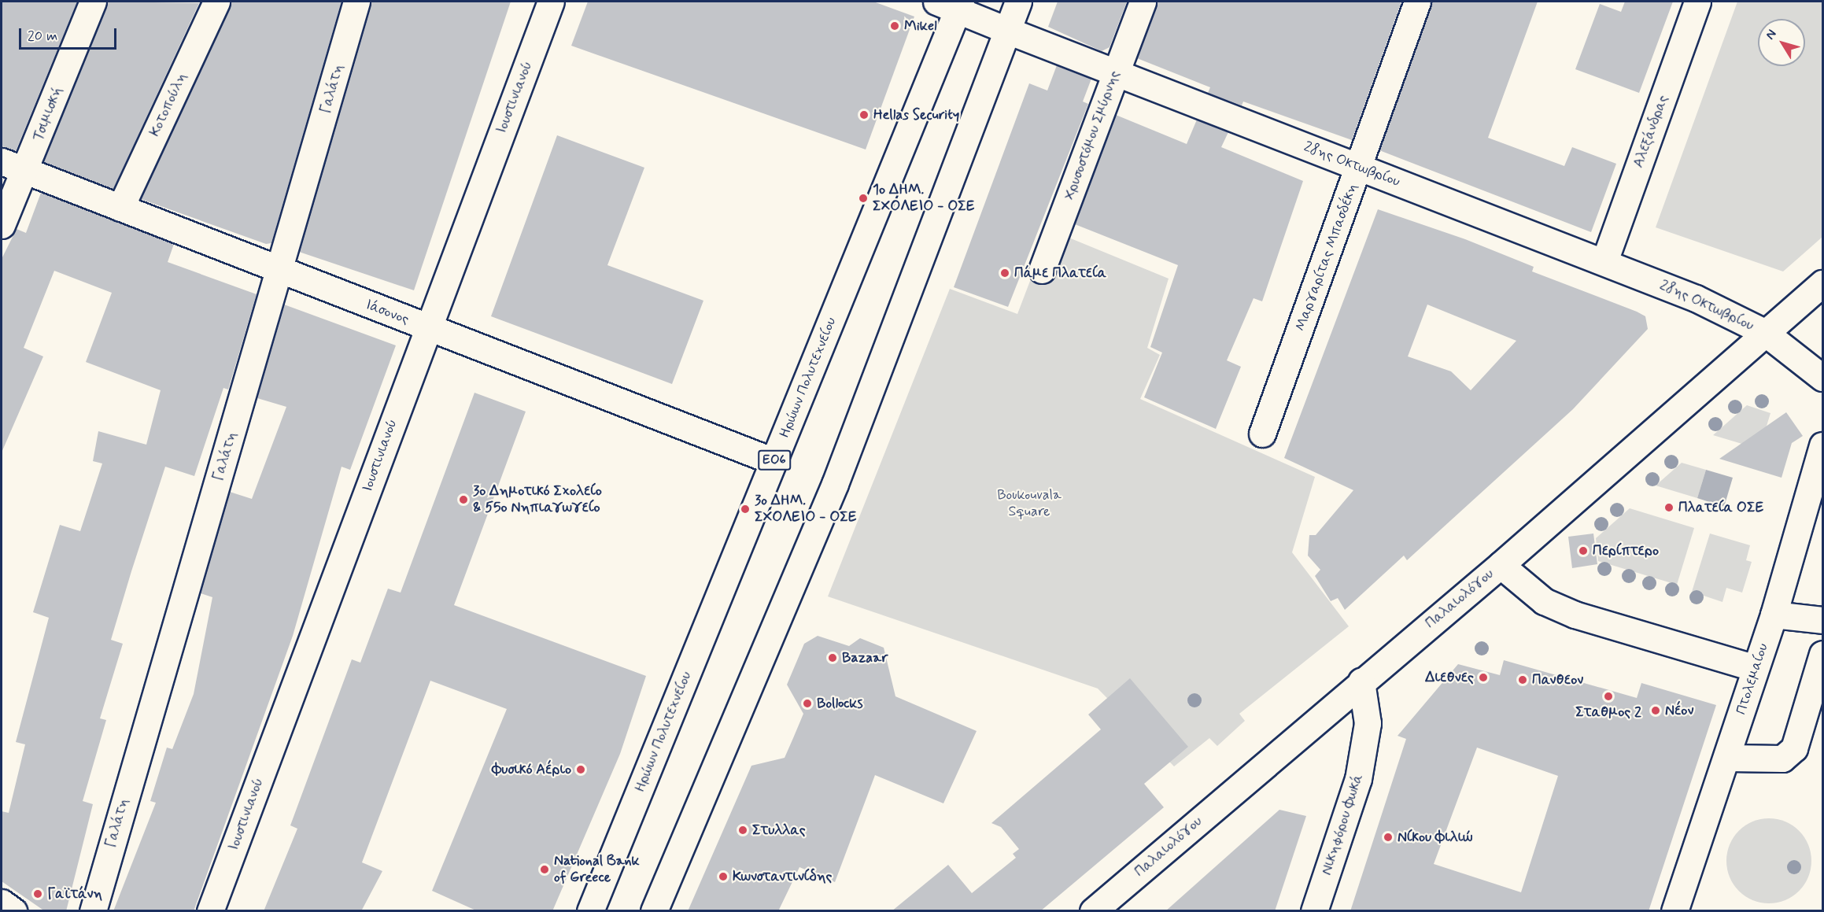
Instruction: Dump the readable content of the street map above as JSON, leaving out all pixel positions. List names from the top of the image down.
{
  "streets": {
    "street": [
      "Γαλάτη",
      "Ιουστινιανού",
      "Κοτοπούλη",
      "Τσιμισκή",
      "Αλεξάνδρας",
      "Χρυσοστόμου Σμύρνης",
      "28ης Οκτωβρίου",
      "Μαργαρίτας Μπασδέκη",
      "Ιάσονος",
      "Ηρώων Πολυτεχνείου",
      "ΕΟ6",
      "Παλαιολόγου",
      "Πτολεμαίου",
      "Νικηφόρου Φωκά"
    ]
  },
  "crossings": [
    ["Γαλάτη", "Ιάσονος"],
    ["Ιουστινιανού", "Ιάσονος"],
    ["Κοτοπούλη", "Ιάσονος"],
    ["Τσιμισκή", "Ιάσονος"],
    ["Αλεξάνδρας", "28ης Οκτωβρίου"],
    ["Χρυσοστόμου Σμύρνης", "28ης Οκτωβρίου"],
    ["28ης Οκτωβρίου", "Μαργαρίτας Μπασδέκη"],
    ["28ης Οκτωβρίου", "Ηρώων Πολυτεχνείου"],
    ["28ης Οκτωβρίου", "Παλαιολόγου"],
    ["Ιάσονος", "Ηρώων Πολυτεχνείου"],
    ["Παλαιολόγου", "Νικηφόρου Φωκά"]
  ],
  "parks": ["Boukouvala Square"],
  "places": [
    "Mikel",
    "Hellas Security",
    "1ο ΔΗΜ. ΣΧΟΛΕΙΟ - ΟΣΕ",
    "Πάμε Πλατεία",
    "3ο Δημοτικό Σχολείο & 55ο Νηπιαγωγείο",
    "Πλατεία ΟΣΕ",
    "3o ΔΗΜ. ΣΧΟΛΕΙΟ - ΟΣΕ",
    "Περίπτερο",
    "Bazaar",
    "Διεθνες",
    "Πανθεον",
    "Σταθμος 2",
    "Bollocks",
    "Νέον",
    "Φυσικό Αέριο",
    "Στυλλας",
    "Νίκου Φιλιώ",
    "National Bank of Greece",
    "Κωνσταντινίδης",
    "Γαϊτάνη"
  ],
  "scale_bar": "20 m",
  "north": "top left"
}
